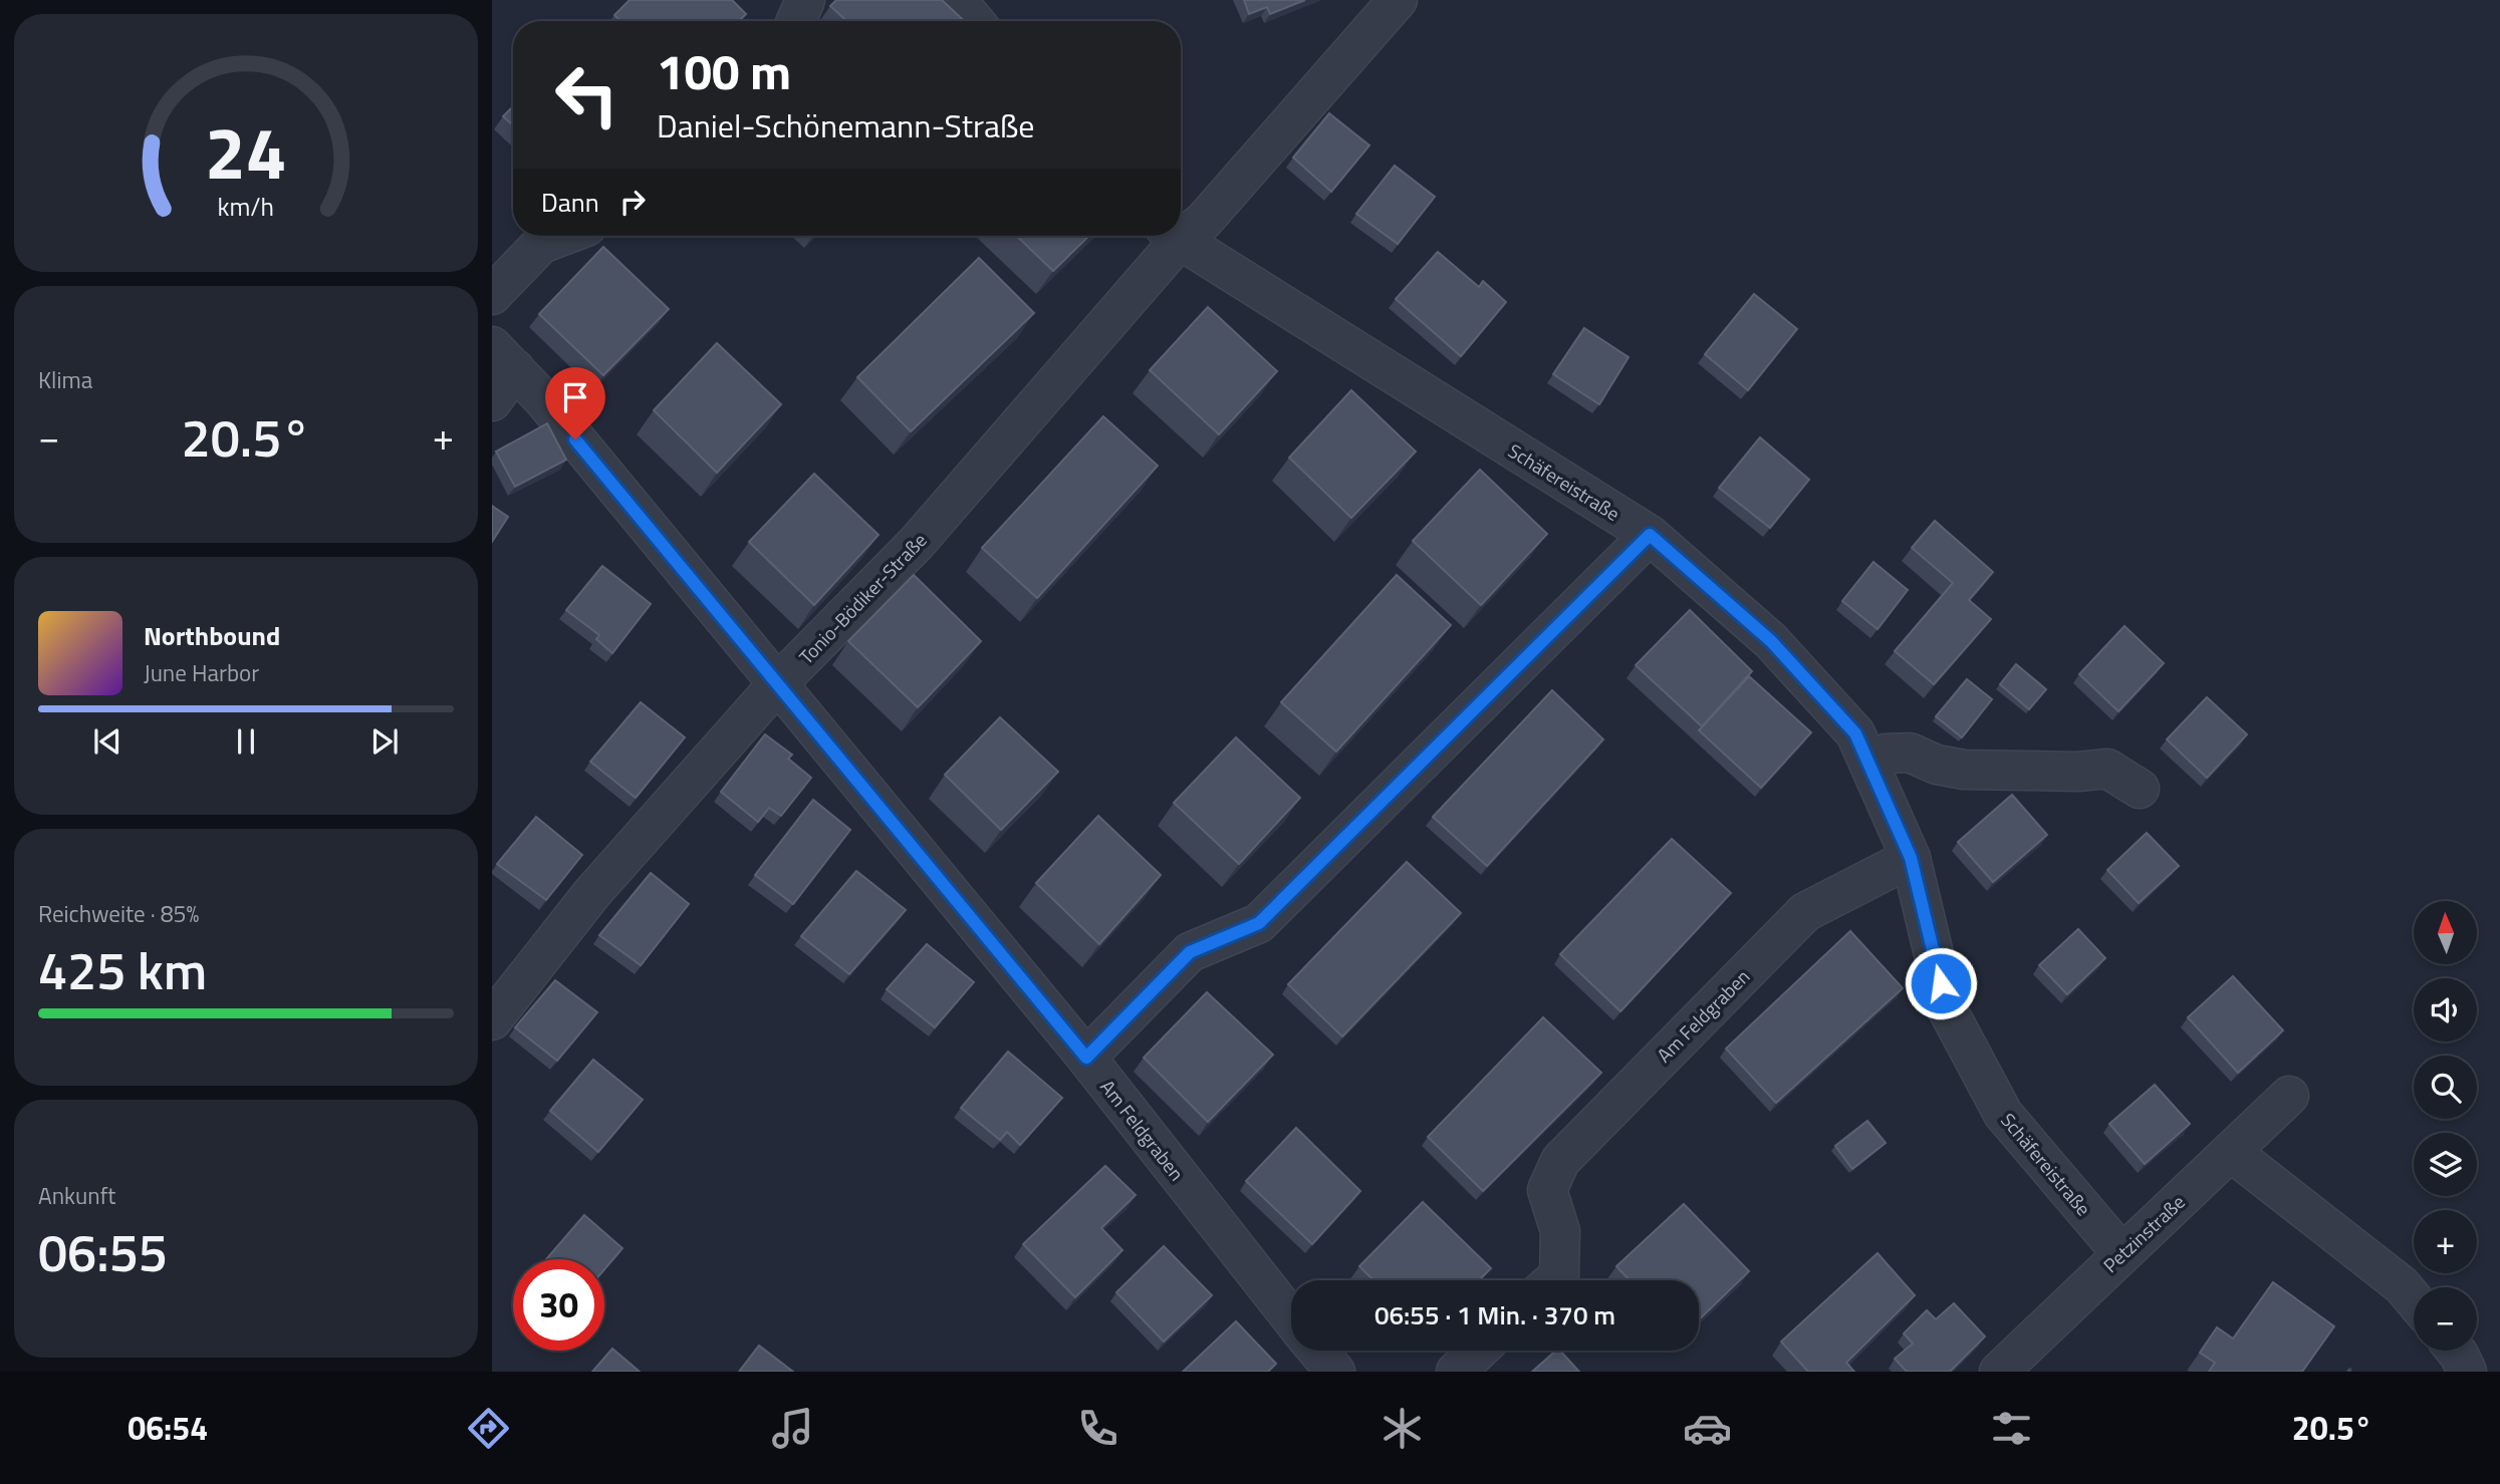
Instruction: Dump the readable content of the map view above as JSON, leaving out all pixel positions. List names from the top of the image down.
{
  "streets": {
    "street": [
      "Schäfereistraße",
      "Tonio-Bödiker-Straße",
      "Am Feldgraben",
      "Petzinstraße"
    ]
  },
  "crossings": [
    ["Schäfereistraße", "Am Feldgraben"],
    ["Schäfereistraße", "Petzinstraße"],
    ["Tonio-Bödiker-Straße", "Am Feldgraben"]
  ],
  "north": "top",
  "page": {
    "turn": ["100 m", "Daniel-Schönemann-Straße"],
    "then": "Dann",
    "tile": [
      "Klima",
      ["Reichweite · 85%", "425 km"],
      ["Ankunft", "06:55"]
    ],
    "heat": ["−", "20.5°", "+"],
    "song": ["Northbound", "June Harbor"],
    "map_buttons": ["+", "−"],
    "limit": "30",
    "trip": "06:55 · 1 Min. · 370 m",
    "tabs": ["06:54", "20.5°"],
    "gauge": ["24", "km/h"]
  }
}
